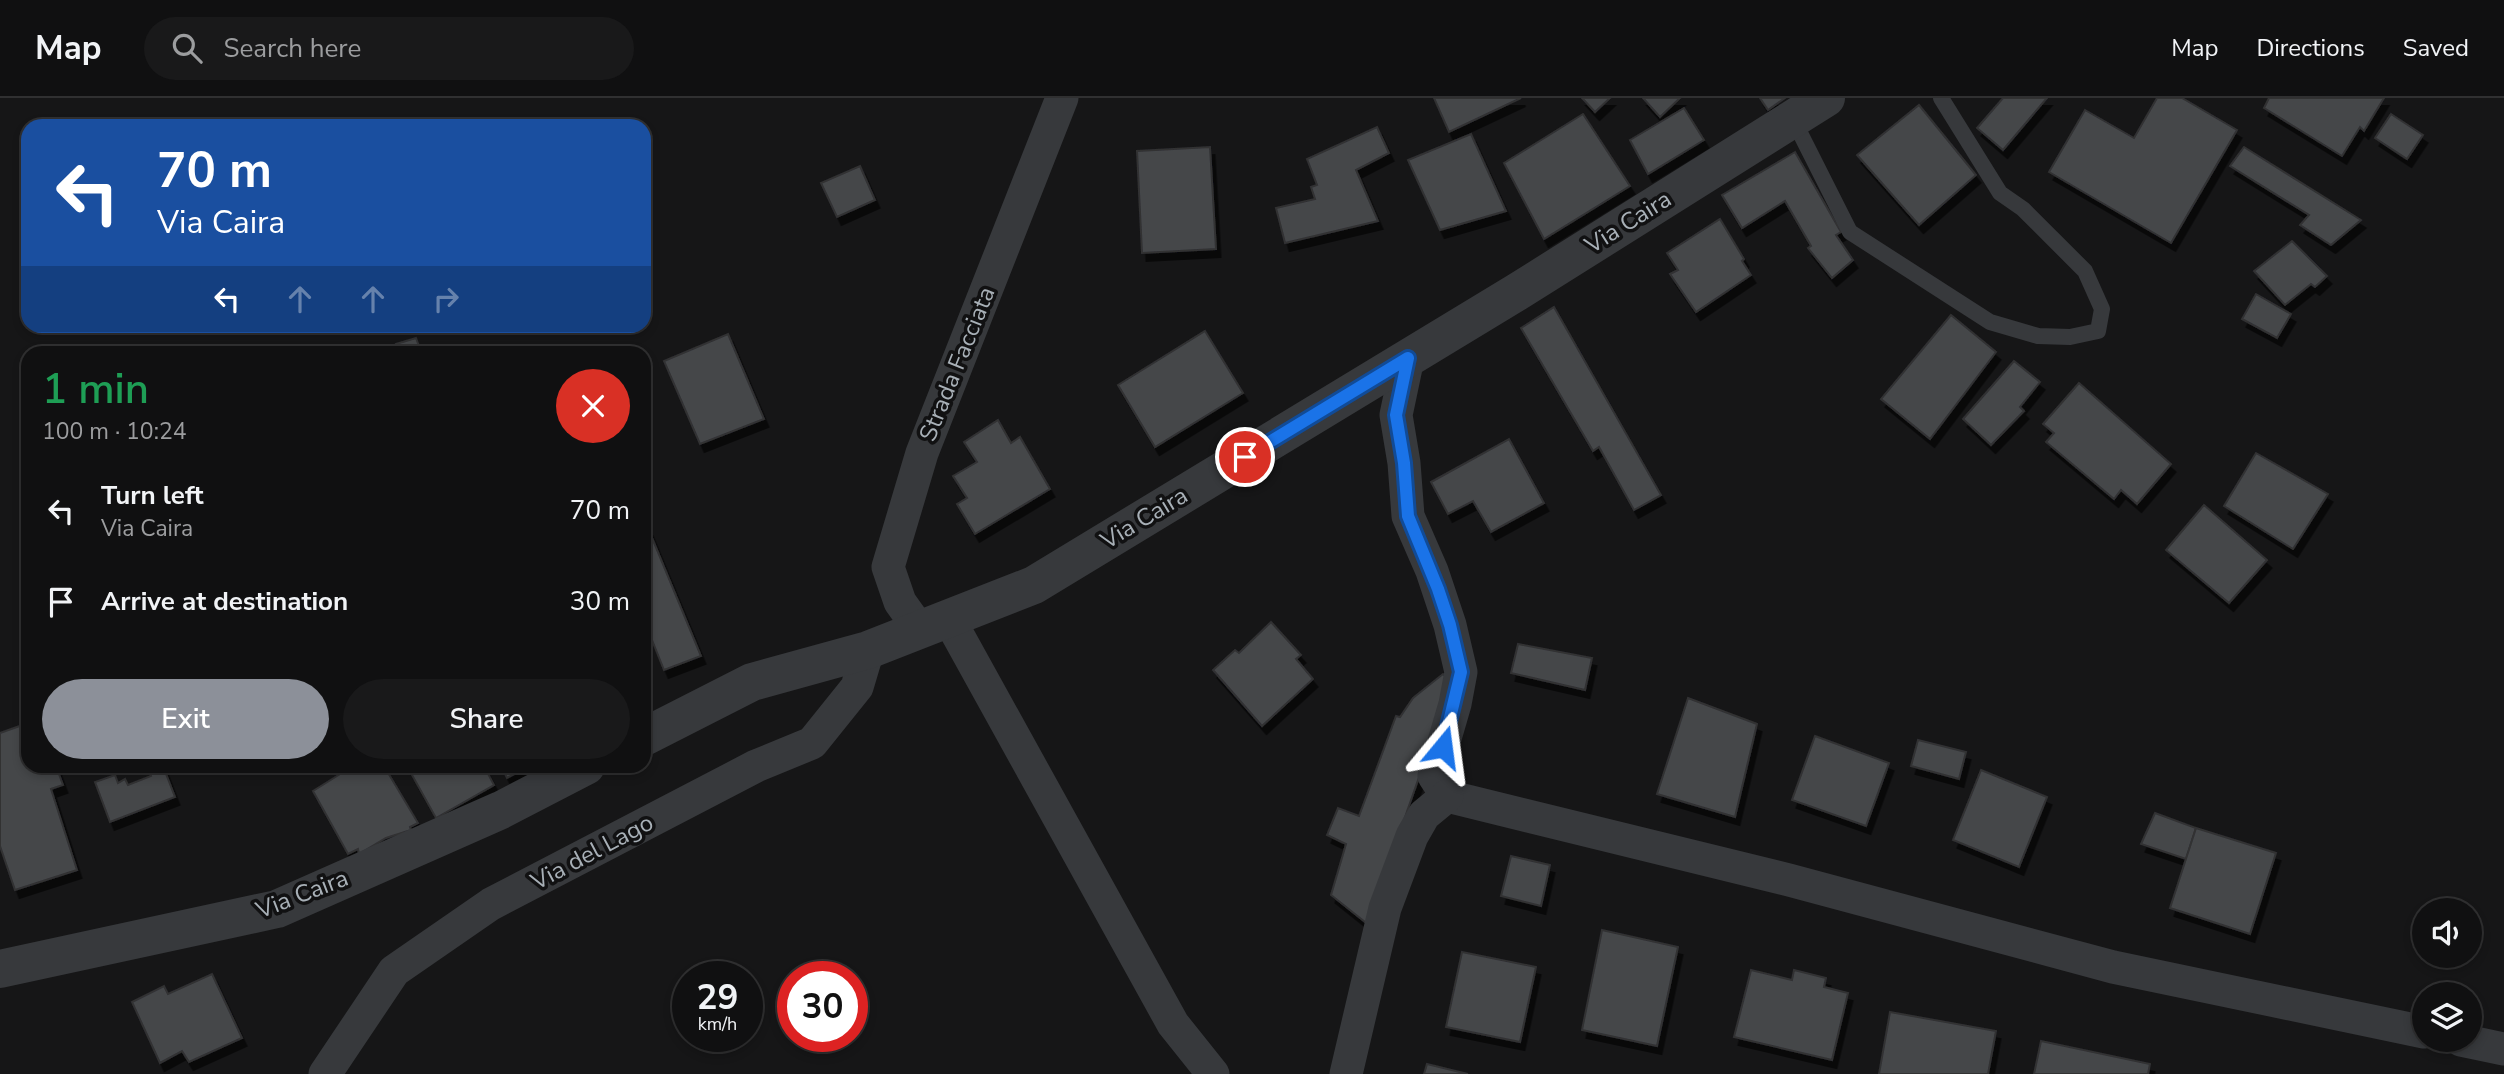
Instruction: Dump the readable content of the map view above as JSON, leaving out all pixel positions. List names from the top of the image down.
{
  "streets": {
    "street": ["Via Caira", "Strada Facciata", "Via del Lago"]
  },
  "crossings": [
    ["Via Caira", "Strada Facciata"],
    ["Via Caira", "Via del Lago"]
  ],
  "page": {
    "header": "Map",
    "search": "Search here",
    "nav": ["Map", "Directions", "Saved"],
    "turn": ["70 m", "Via Caira"],
    "heading": ["1 min", "100 m · 10:24"],
    "list": [
      {
        "name": "Turn left",
        "note": "Via Caira",
        "value": "70 m"
      },
      {
        "name": "Arrive at destination",
        "value": "30 m"
      }
    ],
    "buttons": ["Exit", "Share"],
    "speed": "29 km/h",
    "limit": "30"
  }
}
